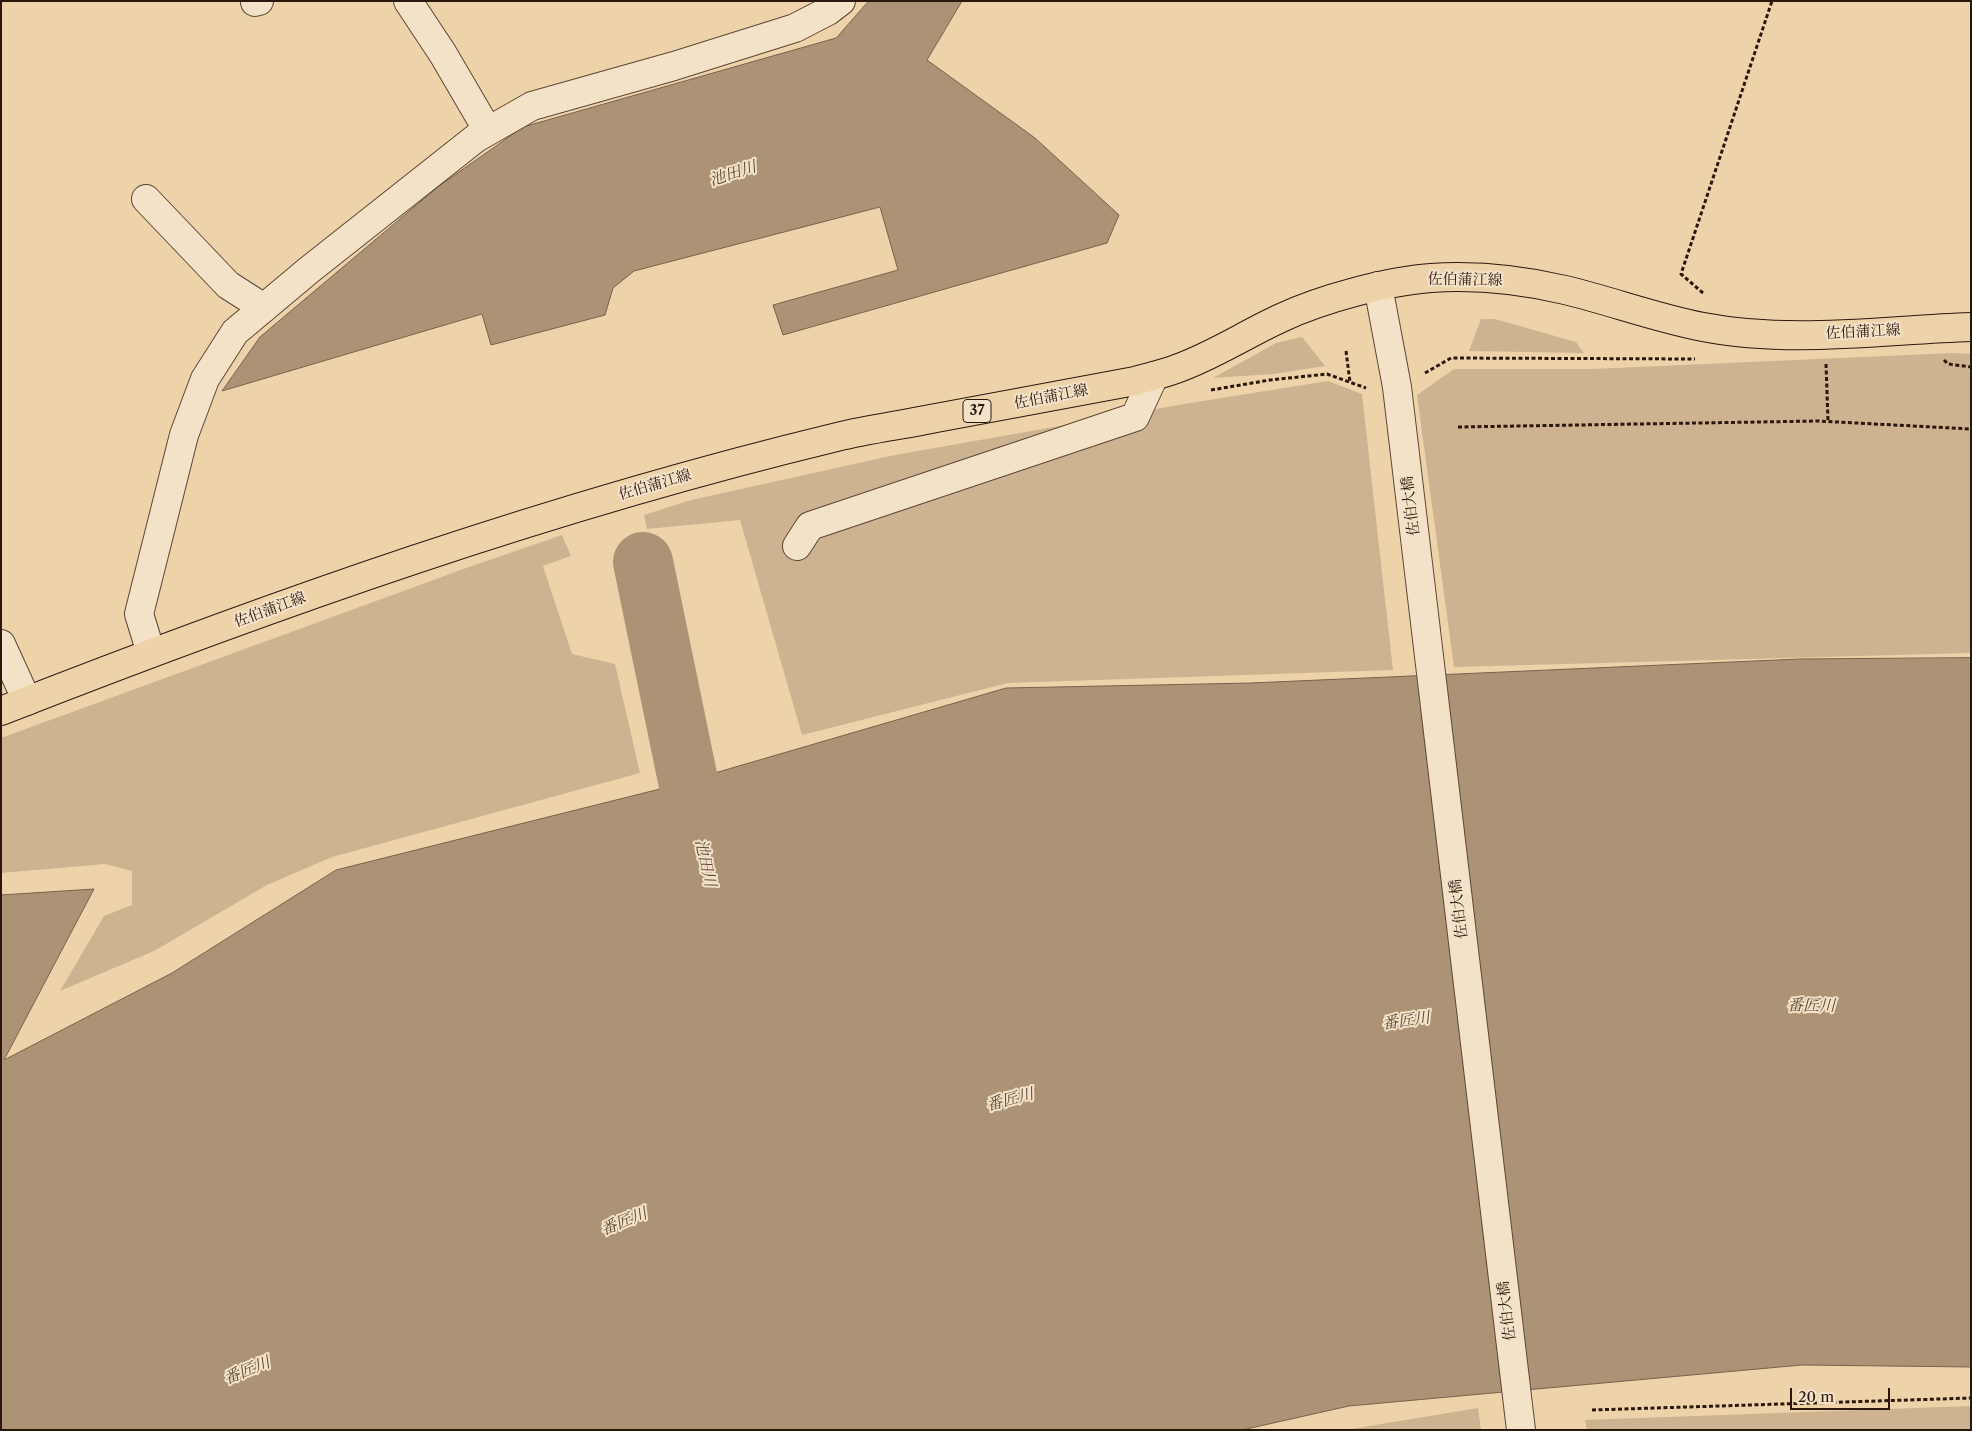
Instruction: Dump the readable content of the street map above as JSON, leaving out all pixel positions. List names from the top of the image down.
{
  "streets": {
    "main road": ["佐伯蒲江線", "37"],
    "street": ["佐伯大橋"]
  },
  "crossings": [
    ["佐伯蒲江線", "佐伯大橋"]
  ],
  "water": ["池田川", "番匠川"],
  "scale_bar": "20 m"
}
